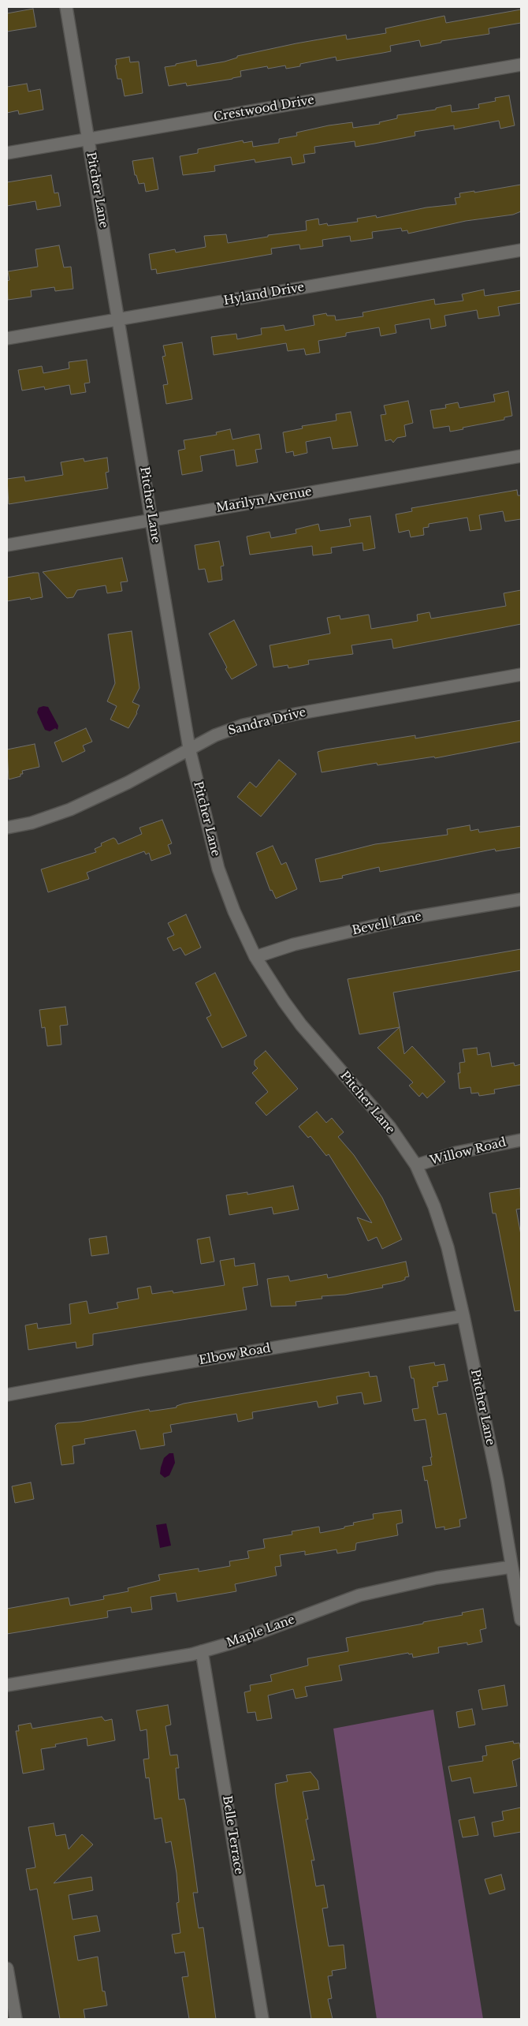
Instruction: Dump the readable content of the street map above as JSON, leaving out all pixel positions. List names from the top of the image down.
{
  "streets": {
    "street": [
      "Crestwood Drive",
      "Pitcher Lane",
      "Hyland Drive",
      "Marilyn Avenue",
      "Sandra Drive",
      "Bevell Lane",
      "Willow Road",
      "Elbow Road",
      "Maple Lane",
      "Belle Terrace"
    ]
  },
  "crossings": [
    ["Crestwood Drive", "Pitcher Lane"],
    ["Pitcher Lane", "Hyland Drive"],
    ["Pitcher Lane", "Marilyn Avenue"],
    ["Pitcher Lane", "Sandra Drive"],
    ["Pitcher Lane", "Bevell Lane"],
    ["Pitcher Lane", "Willow Road"],
    ["Pitcher Lane", "Elbow Road"],
    ["Pitcher Lane", "Maple Lane"],
    ["Maple Lane", "Belle Terrace"]
  ]
}
